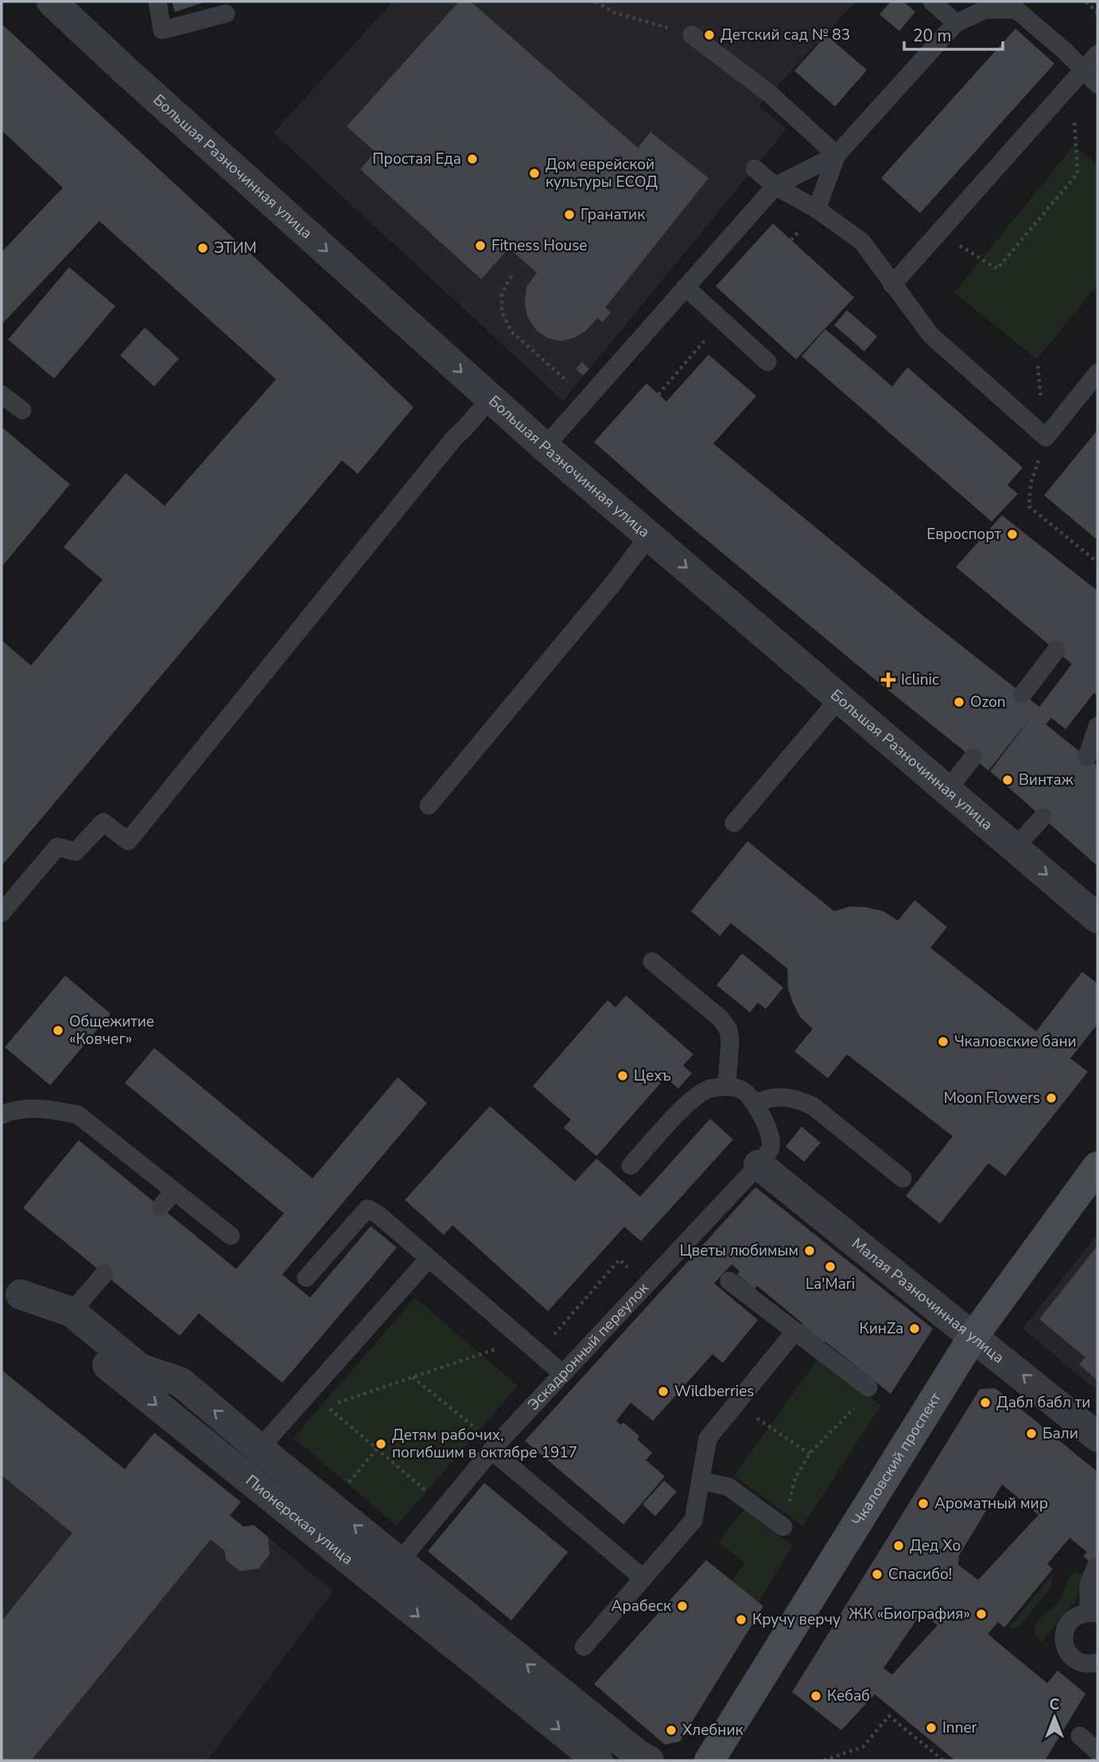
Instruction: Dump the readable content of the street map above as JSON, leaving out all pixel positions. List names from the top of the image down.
{
  "streets": {
    "street": [
      "Большая Разночинная улица",
      "Малая Разночинная улица",
      "Чкаловский проспект",
      "Пионерская улица"
    ],
    "lane": ["Эскадронный переулок"]
  },
  "crossings": [
    ["Малая Разночинная улица", "Эскадронный переулок"],
    ["Малая Разночинная улица", "Чкаловский проспект"],
    ["Эскадронный переулок", "Пионерская улица"]
  ],
  "one_way": ["Большая Разночинная улица", "Малая Разночинная улица"],
  "places": {
    "other": [
      "Детский сад № 83",
      "Простая Еда",
      "Дом еврейской культуры ЕСОД",
      "Гранатик",
      "Fitness House",
      "ЭТИМ",
      "Евроcпорт",
      "Ozon",
      "Винтаж",
      "Общежитие «Ковчег»",
      "Чкаловские бани",
      "Цехъ",
      "Moon Flowers",
      "Цветы любимым",
      "La'Mari",
      "КинZa",
      "Wildberries",
      "Дабл бабл ти",
      "Бали",
      "Детям рабочих, погибшим в октябре 1917",
      "Ароматный мир",
      "Дед Хо",
      "Спасибо!",
      "Арабеск",
      "ЖК «Биография»",
      "Кручу верчу",
      "Кебаб",
      "Inner",
      "Хлебник"
    ],
    "health": ["Iclinic"]
  },
  "scale_bar": "20 m",
  "north": "top"
}
